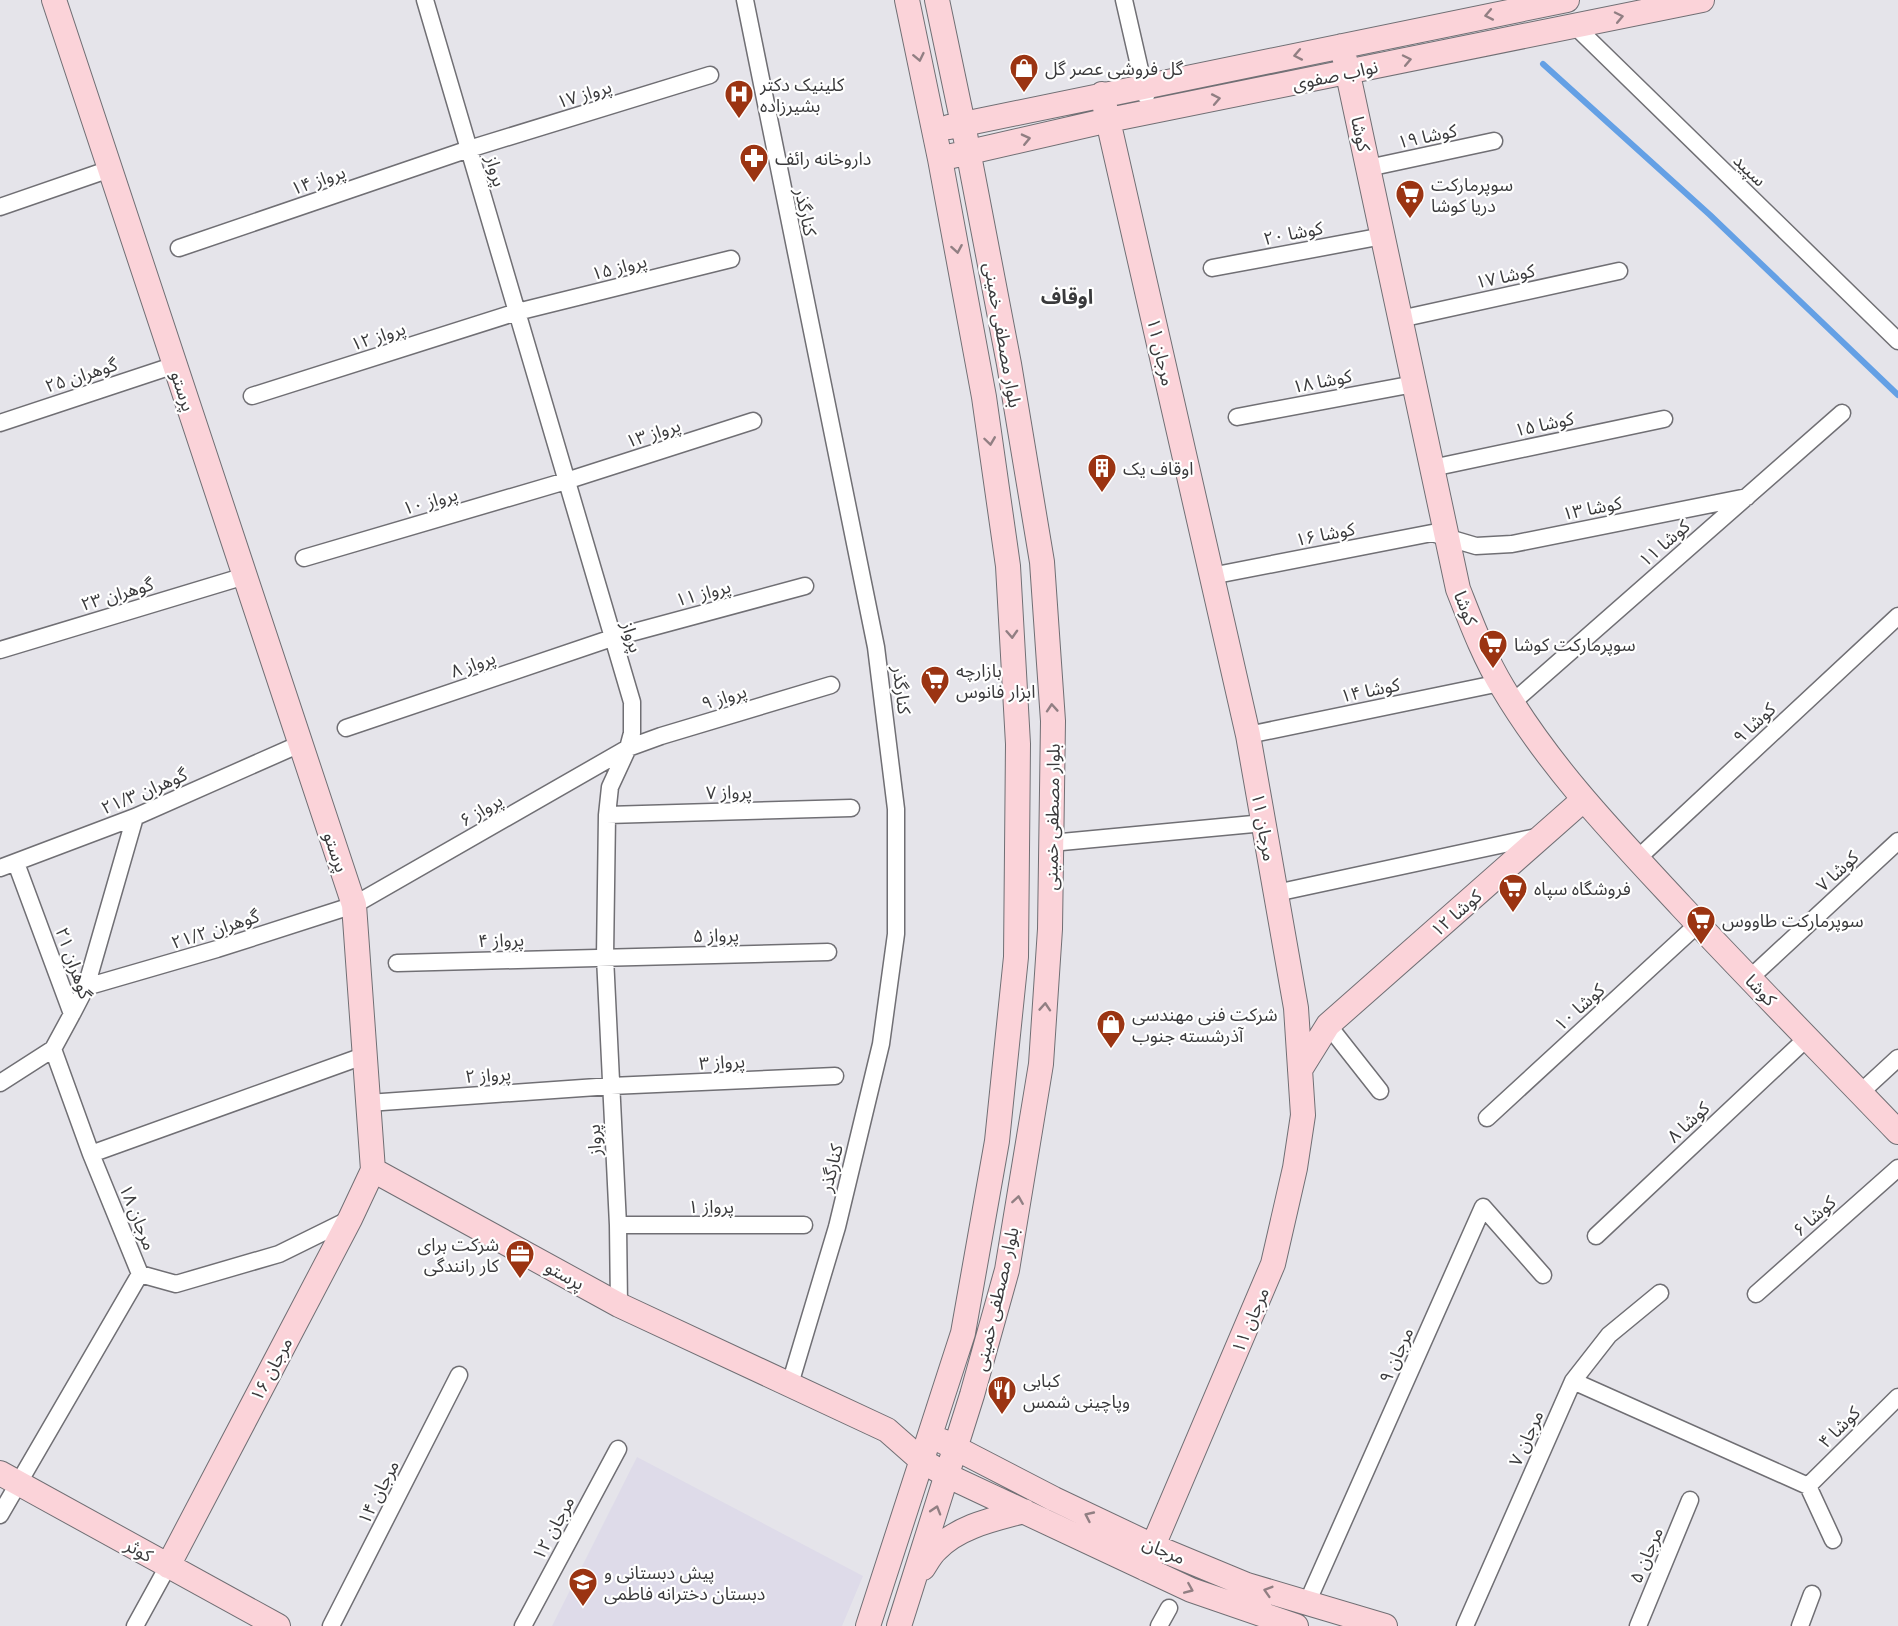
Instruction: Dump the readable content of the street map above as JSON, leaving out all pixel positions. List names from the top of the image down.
{
  "streets": {
    "street": [
      "نواب صفوی",
      "پرواز ۱۷",
      "کوشا",
      "کوشا ۱۹",
      "سپید",
      "پرواز",
      "پرواز ۱۴",
      "کنارگذر",
      "کوشا ۲۰",
      "پرواز ۱۵",
      "کوشا ۱۷",
      "بلوار مصطفی خمینی",
      "پرواز ۱۲",
      "مرجان ۱۱",
      "گوهران ۲۵",
      "کوشا ۱۸",
      "پرستو",
      "کوشا ۱۵",
      "پرواز ۱۳",
      "پرواز ۱۰",
      "کوشا ۱۳",
      "کوشا ۱۶",
      "کوشا ۱۱",
      "پرواز ۱۱",
      "گوهران ۲۳",
      "پرواز ۸",
      "کوشا ۱۴",
      "پرواز ۹",
      "کوشا ۹",
      "گوهران ۲۱/۳",
      "پرواز ۷",
      "پرواز ۶",
      "کوشا ۷",
      "کوشا ۱۲",
      "گوهران ۲۱/۲",
      "پرواز ۵",
      "پرواز ۴",
      "گوهران ۲۱",
      "کوشا ۱۰",
      "پرواز ۳",
      "پرواز ۲",
      "کوشا ۸",
      "پرواز ۱",
      "کوشا ۶",
      "مرجان ۱۸",
      "مرجان ۹",
      "مرجان ۱۶",
      "کوشا ۴",
      "مرجان ۷",
      "مرجان ۱۴",
      "مرجان ۱۲",
      "کوثر",
      "مرجان",
      "مرجان ۵"
    ]
  },
  "crossings": [
    ["نواب صفوی", "کوشا"],
    ["نواب صفوی", "سپید"],
    ["نواب صفوی", "بلوار مصطفی خمینی"],
    ["نواب صفوی", "مرجان ۱۱"],
    ["پرواز ۱۷", "پرواز"],
    ["پرواز ۱۷", "پرواز ۱۴"],
    ["کوشا", "کوشا ۱۹"],
    ["کوشا", "کوشا ۲۰"],
    ["کوشا", "کوشا ۱۷"],
    ["کوشا", "کوشا ۱۸"],
    ["کوشا", "کوشا ۱۵"],
    ["کوشا", "کوشا ۱۳"],
    ["کوشا", "کوشا ۱۶"],
    ["کوشا", "کوشا ۱۱"],
    ["کوشا", "کوشا ۱۴"],
    ["کوشا", "کوشا ۹"],
    ["کوشا", "کوشا ۷"],
    ["کوشا", "کوشا ۱۲"],
    ["کوشا", "کوشا ۱۰"],
    ["کوشا", "کوشا ۸"],
    ["پرواز", "پرواز ۱۴"],
    ["پرواز", "پرواز ۱۵"],
    ["پرواز", "پرواز ۱۲"],
    ["پرواز", "پرستو"],
    ["پرواز", "پرواز ۱۳"],
    ["پرواز", "پرواز ۱۰"],
    ["پرواز", "پرواز ۱۱"],
    ["پرواز", "پرواز ۸"],
    ["پرواز", "پرواز ۹"],
    ["پرواز", "پرواز ۷"],
    ["پرواز", "پرواز ۶"],
    ["پرواز", "پرواز ۵"],
    ["پرواز", "پرواز ۴"],
    ["پرواز", "پرواز ۳"],
    ["پرواز", "پرواز ۲"],
    ["پرواز", "پرواز ۱"],
    ["کنارگذر", "پرستو"],
    ["پرواز ۱۵", "پرواز ۱۲"],
    ["بلوار مصطفی خمینی", "مرجان"],
    ["مرجان ۱۱", "کوشا ۱۶"],
    ["مرجان ۱۱", "کوشا ۱۴"],
    ["مرجان ۱۱", "کوشا ۱۲"],
    ["مرجان ۱۱", "مرجان"],
    ["گوهران ۲۵", "پرستو"],
    ["پرستو", "گوهران ۲۳"],
    ["پرستو", "گوهران ۲۱/۳"],
    ["پرستو", "پرواز ۶"],
    ["پرستو", "گوهران ۲۱/۲"],
    ["پرستو", "پرواز ۲"],
    ["پرستو", "مرجان ۱۶"],
    ["پرستو", "مرجان"],
    ["پرواز ۱۳", "پرواز ۱۰"],
    ["کوشا ۱۳", "کوشا ۱۶"],
    ["کوشا ۱۳", "کوشا ۱۱"],
    ["کوشا ۱۱", "کوشا ۱۴"],
    ["پرواز ۱۱", "پرواز ۸"],
    ["پرواز ۹", "پرواز ۶"],
    ["گوهران ۲۱/۳", "گوهران ۲۱"],
    ["پرواز ۶", "گوهران ۲۱/۲"],
    ["پرواز ۵", "پرواز ۴"],
    ["گوهران ۲۱", "مرجان ۱۸"],
    ["پرواز ۳", "پرواز ۲"],
    ["مرجان ۱۸", "کوثر"],
    ["مرجان ۹", "مرجان"],
    ["مرجان ۱۶", "کوثر"]
  ],
  "districts": ["اوقاف"],
  "places": {
    "shop": ["گل فروشی عصر گل", "شرکت فنی مهندسی آذرشسته جنوب"],
    "hospital": ["کلینیک دکتر بشیرزاده"],
    "pharmacy": ["داروخانه رائف"],
    "supermarket": [
      "سوپرمارکت دریا کوشا",
      "سوپرمارکت کوشا",
      "بازارچه ابزار فانوس",
      "فروشگاه سپاه",
      "سوپرمارکت طاووس"
    ],
    "building": ["اوقاف یک"],
    "office": ["شركت براى كار رانندگى"],
    "restaurant": ["کبابی وپاچینی شمس"],
    "school or university": ["پیش دبستانی و دبستان دخترانه فاطمی"]
  }
}
